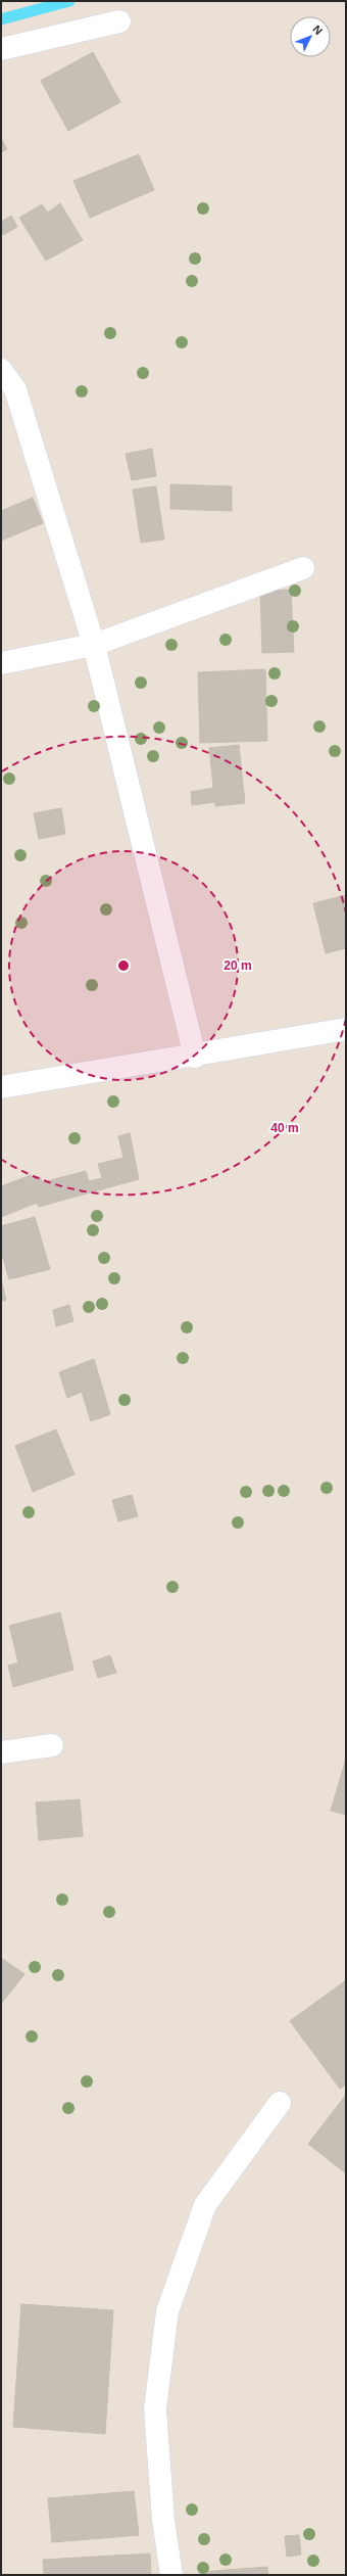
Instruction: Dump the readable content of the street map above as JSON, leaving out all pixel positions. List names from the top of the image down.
{
  "north": "top right",
  "rings": ["20 m", "40 m"]
}
